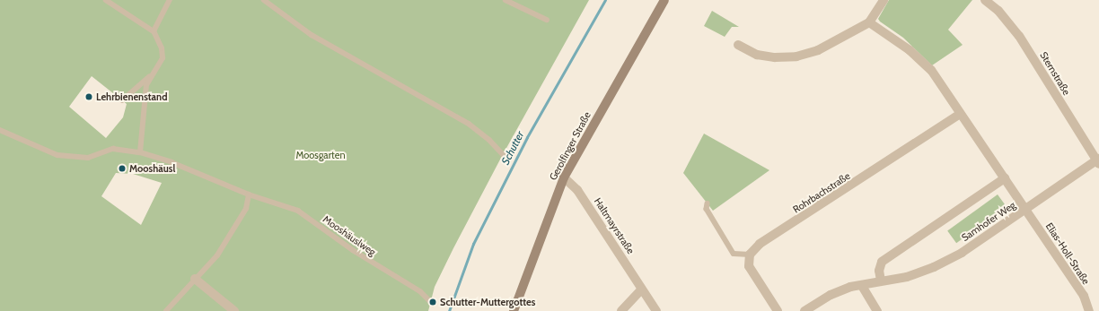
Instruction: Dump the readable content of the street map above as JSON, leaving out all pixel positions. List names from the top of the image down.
{
  "streets": {
    "street": [
      "Sternstraße",
      "Gerolfinger Straße",
      "Rohrbachstraße",
      "Samhofer Weg",
      "Haltmayrstraße",
      "Elias-Holl-Straße"
    ],
    "lane": ["Mooshäuslweg"]
  },
  "crossings": [
    ["Sternstraße", "Samhofer Weg"],
    ["Gerolfinger Straße", "Haltmayrstraße"],
    ["Samhofer Weg", "Elias-Holl-Straße"]
  ],
  "water": ["Schutter"],
  "parks": ["Moosgarten"],
  "places": ["Lehrbienenstand", "Mooshäusl", "Schutter-Muttergottes"]
}
